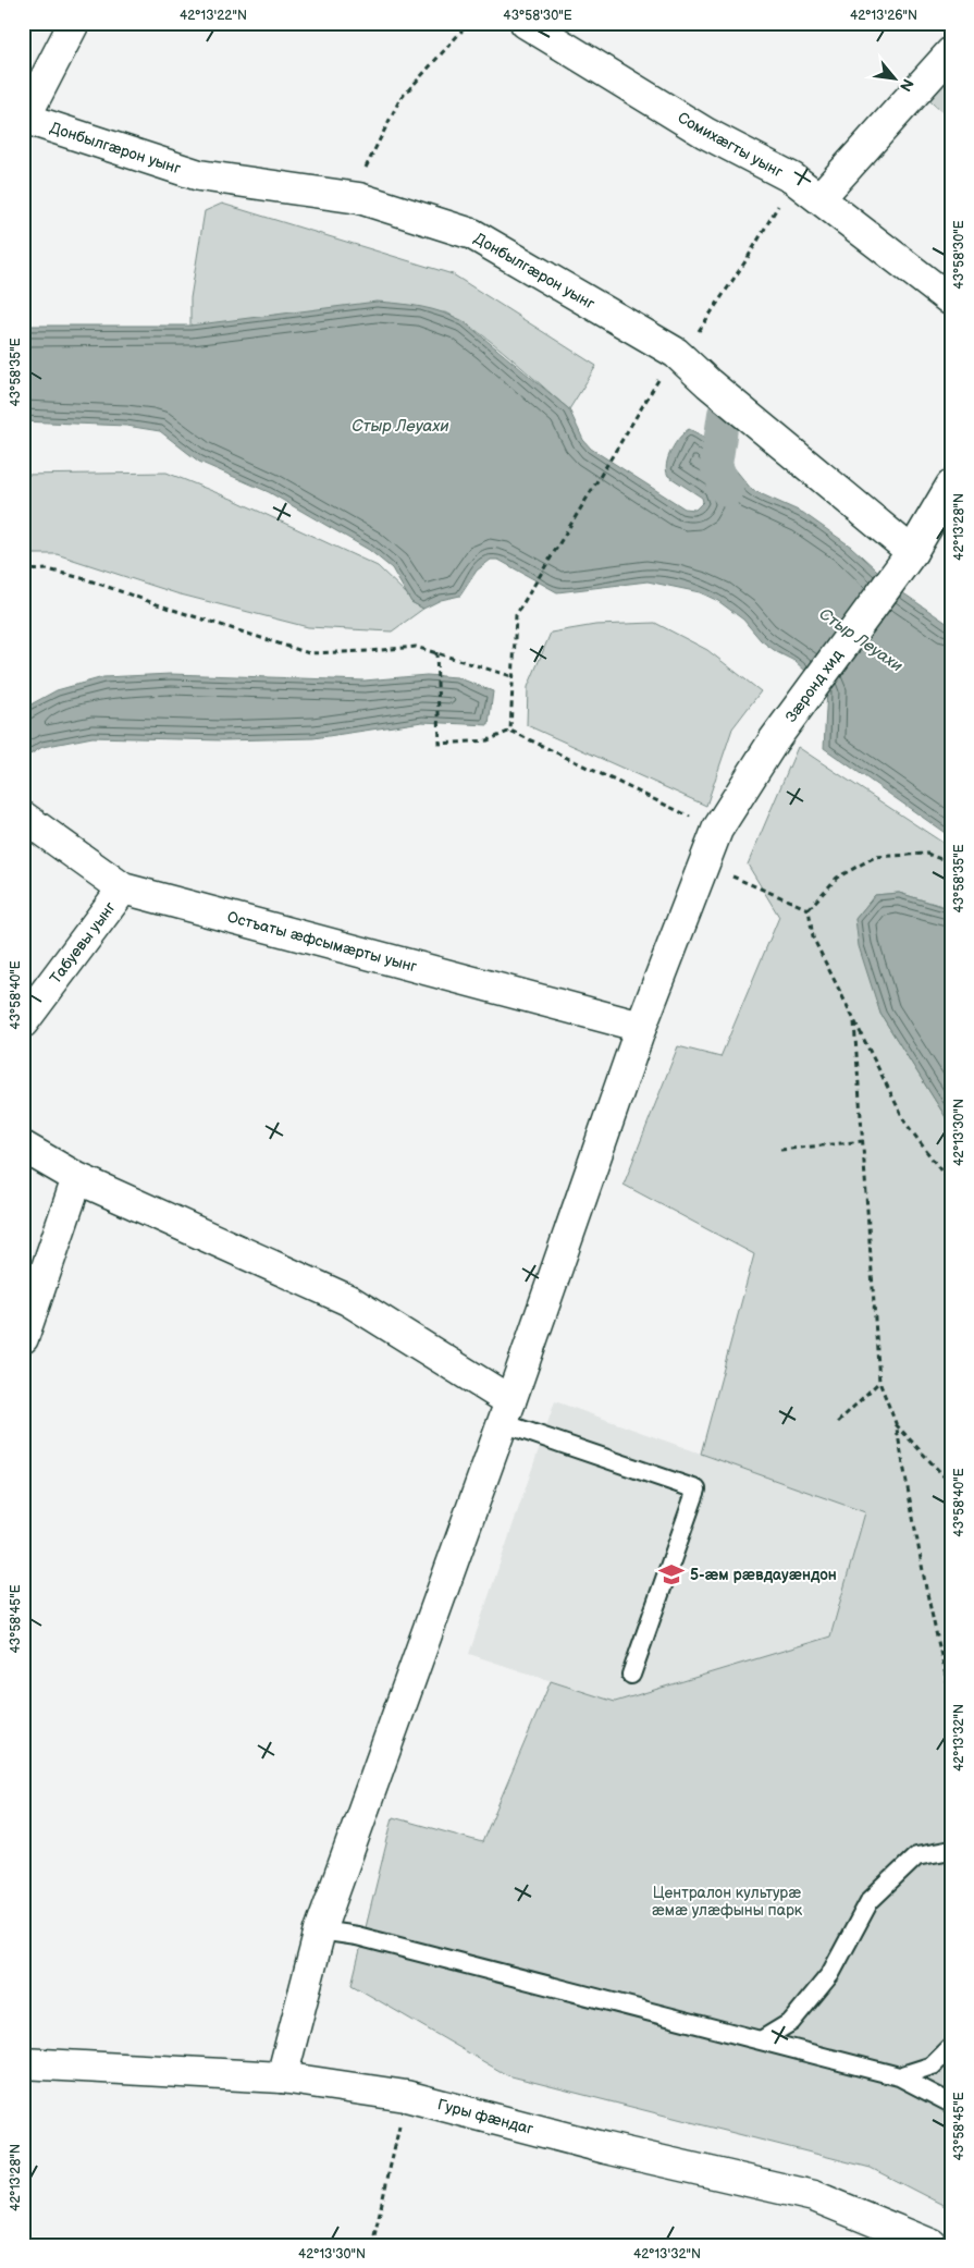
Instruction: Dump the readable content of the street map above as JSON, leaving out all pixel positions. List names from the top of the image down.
{
  "streets": {
    "street": [
      "Сомихæгты уынг",
      "Донбылгæрон уынг",
      "Зæронд хид",
      "Остъаты æфсымæрты уынг",
      "Табуевы уынг",
      "Гуры фӕндаг"
    ]
  },
  "crossings": [
    ["Донбылгæрон уынг", "Зæронд хид"],
    ["Зæронд хид", "Остъаты æфсымæрты уынг"],
    ["Зæронд хид", "Гуры фӕндаг"],
    ["Остъаты æфсымæрты уынг", "Табуевы уынг"]
  ],
  "water": ["Стыр Леуахи"],
  "parks": ["Централон культурæ æмæ улæфыны парк"],
  "places": {
    "school or university": ["5-æм рӕвдауӕндон"]
  },
  "north": "bottom right",
  "coordinates": [
    "42°13'22\"N",
    "43°58'30\"E",
    "42°13'26\"N",
    "43°58'35\"E",
    "42°13'28\"N",
    "43°58'40\"E",
    "42°13'30\"N",
    "43°58'45\"E",
    "42°13'32\"N"
  ]
}
